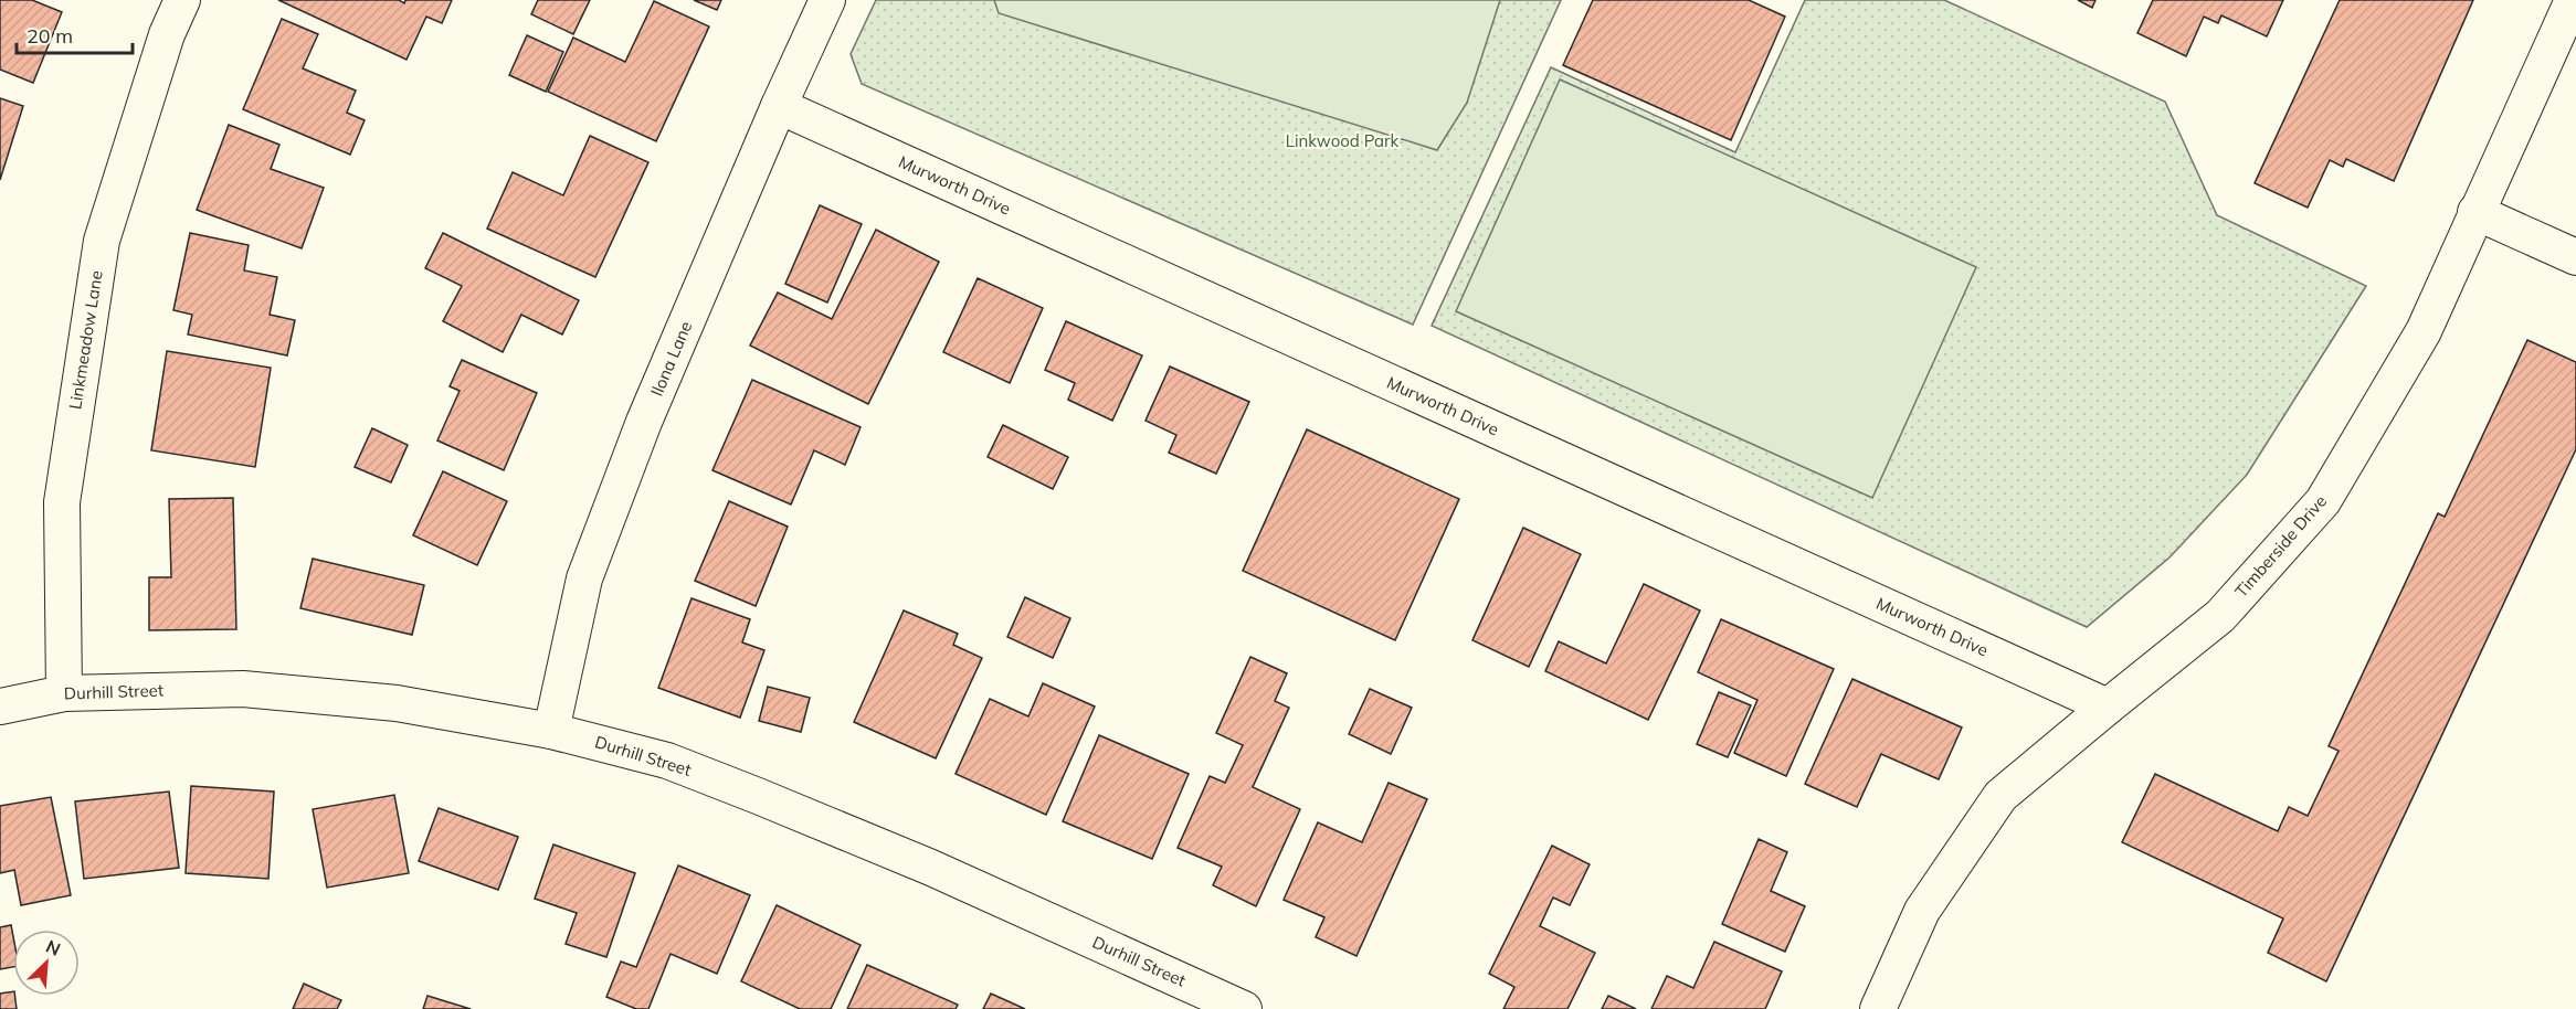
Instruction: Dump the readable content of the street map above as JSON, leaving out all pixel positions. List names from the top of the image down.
{
  "streets": {
    "street": [
      "Murworth Drive",
      "Linkmeadow Lane",
      "Ilona Lane",
      "Timberside Drive",
      "Durhill Street"
    ]
  },
  "crossings": [
    ["Murworth Drive", "Ilona Lane"],
    ["Murworth Drive", "Timberside Drive"],
    ["Linkmeadow Lane", "Durhill Street"],
    ["Ilona Lane", "Durhill Street"]
  ],
  "parks": ["Linkwood Park"],
  "scale_bar": "20 m",
  "north": "top right"
}
